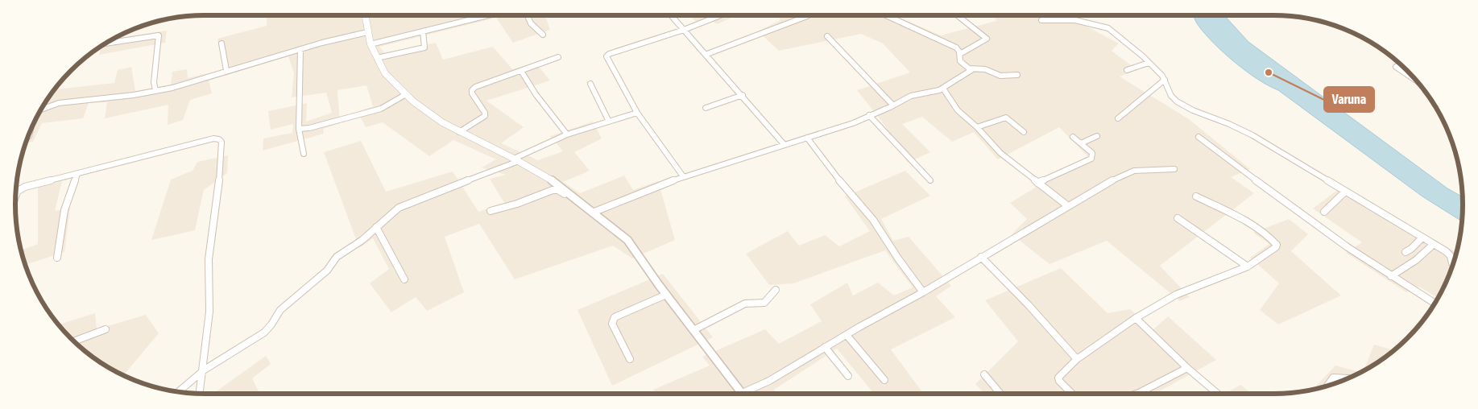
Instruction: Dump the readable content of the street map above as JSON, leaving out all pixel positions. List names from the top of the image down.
{
  "places": ["Varuna"]
}
